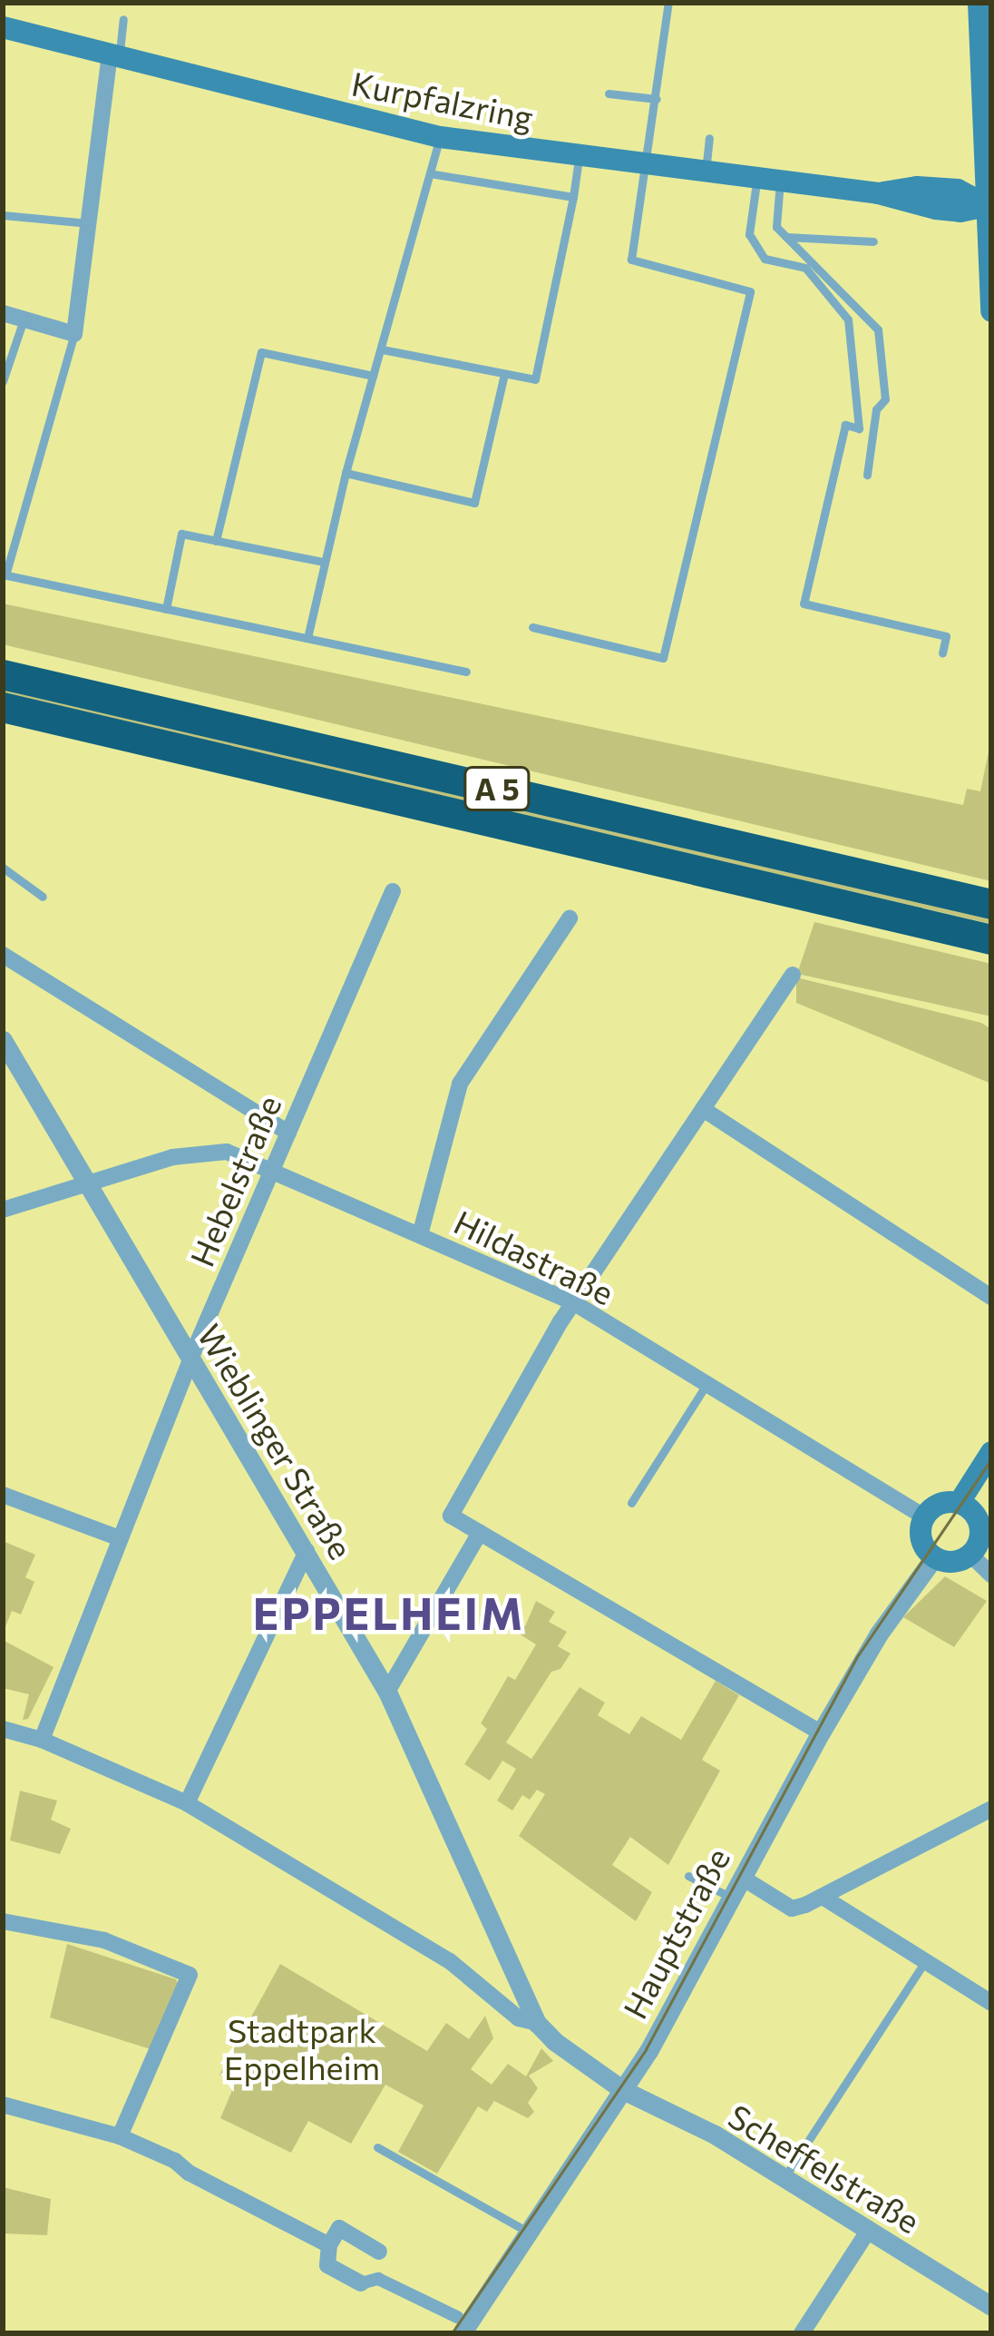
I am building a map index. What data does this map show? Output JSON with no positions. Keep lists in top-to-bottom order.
{
  "streets": {
    "highway": ["A 5"],
    "main road": ["Kurpfalzring"],
    "street": [
      "Hebelstraße",
      "Hildastraße",
      "Wieblinger Straße",
      "Hauptstraße",
      "Scheffelstraße"
    ]
  },
  "crossings": [
    ["Hebelstraße", "Hildastraße"],
    ["Hebelstraße", "Wieblinger Straße"],
    ["Hildastraße", "Wieblinger Straße"],
    ["Hildastraße", "Hauptstraße"],
    ["Wieblinger Straße", "Hauptstraße"],
    ["Wieblinger Straße", "Scheffelstraße"],
    ["Hauptstraße", "Scheffelstraße"]
  ],
  "districts": ["EPPELHEIM"],
  "parks": ["Stadtpark Eppelheim"]
}
